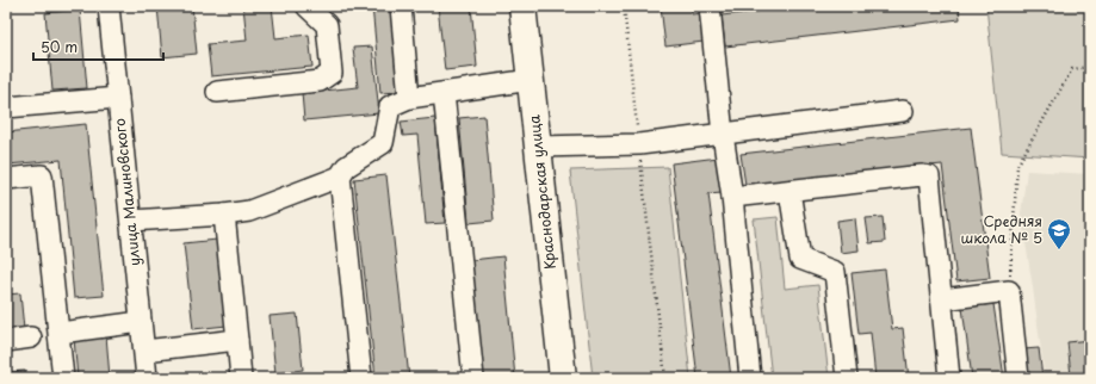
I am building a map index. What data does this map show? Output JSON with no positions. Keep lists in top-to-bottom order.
{
  "streets": {
    "main road": ["Краснодарская улица"],
    "street": ["улица Малиновского"]
  },
  "places": {
    "school or university": ["Средняя школа № 5"]
  },
  "scale_bar": "50 m"
}
